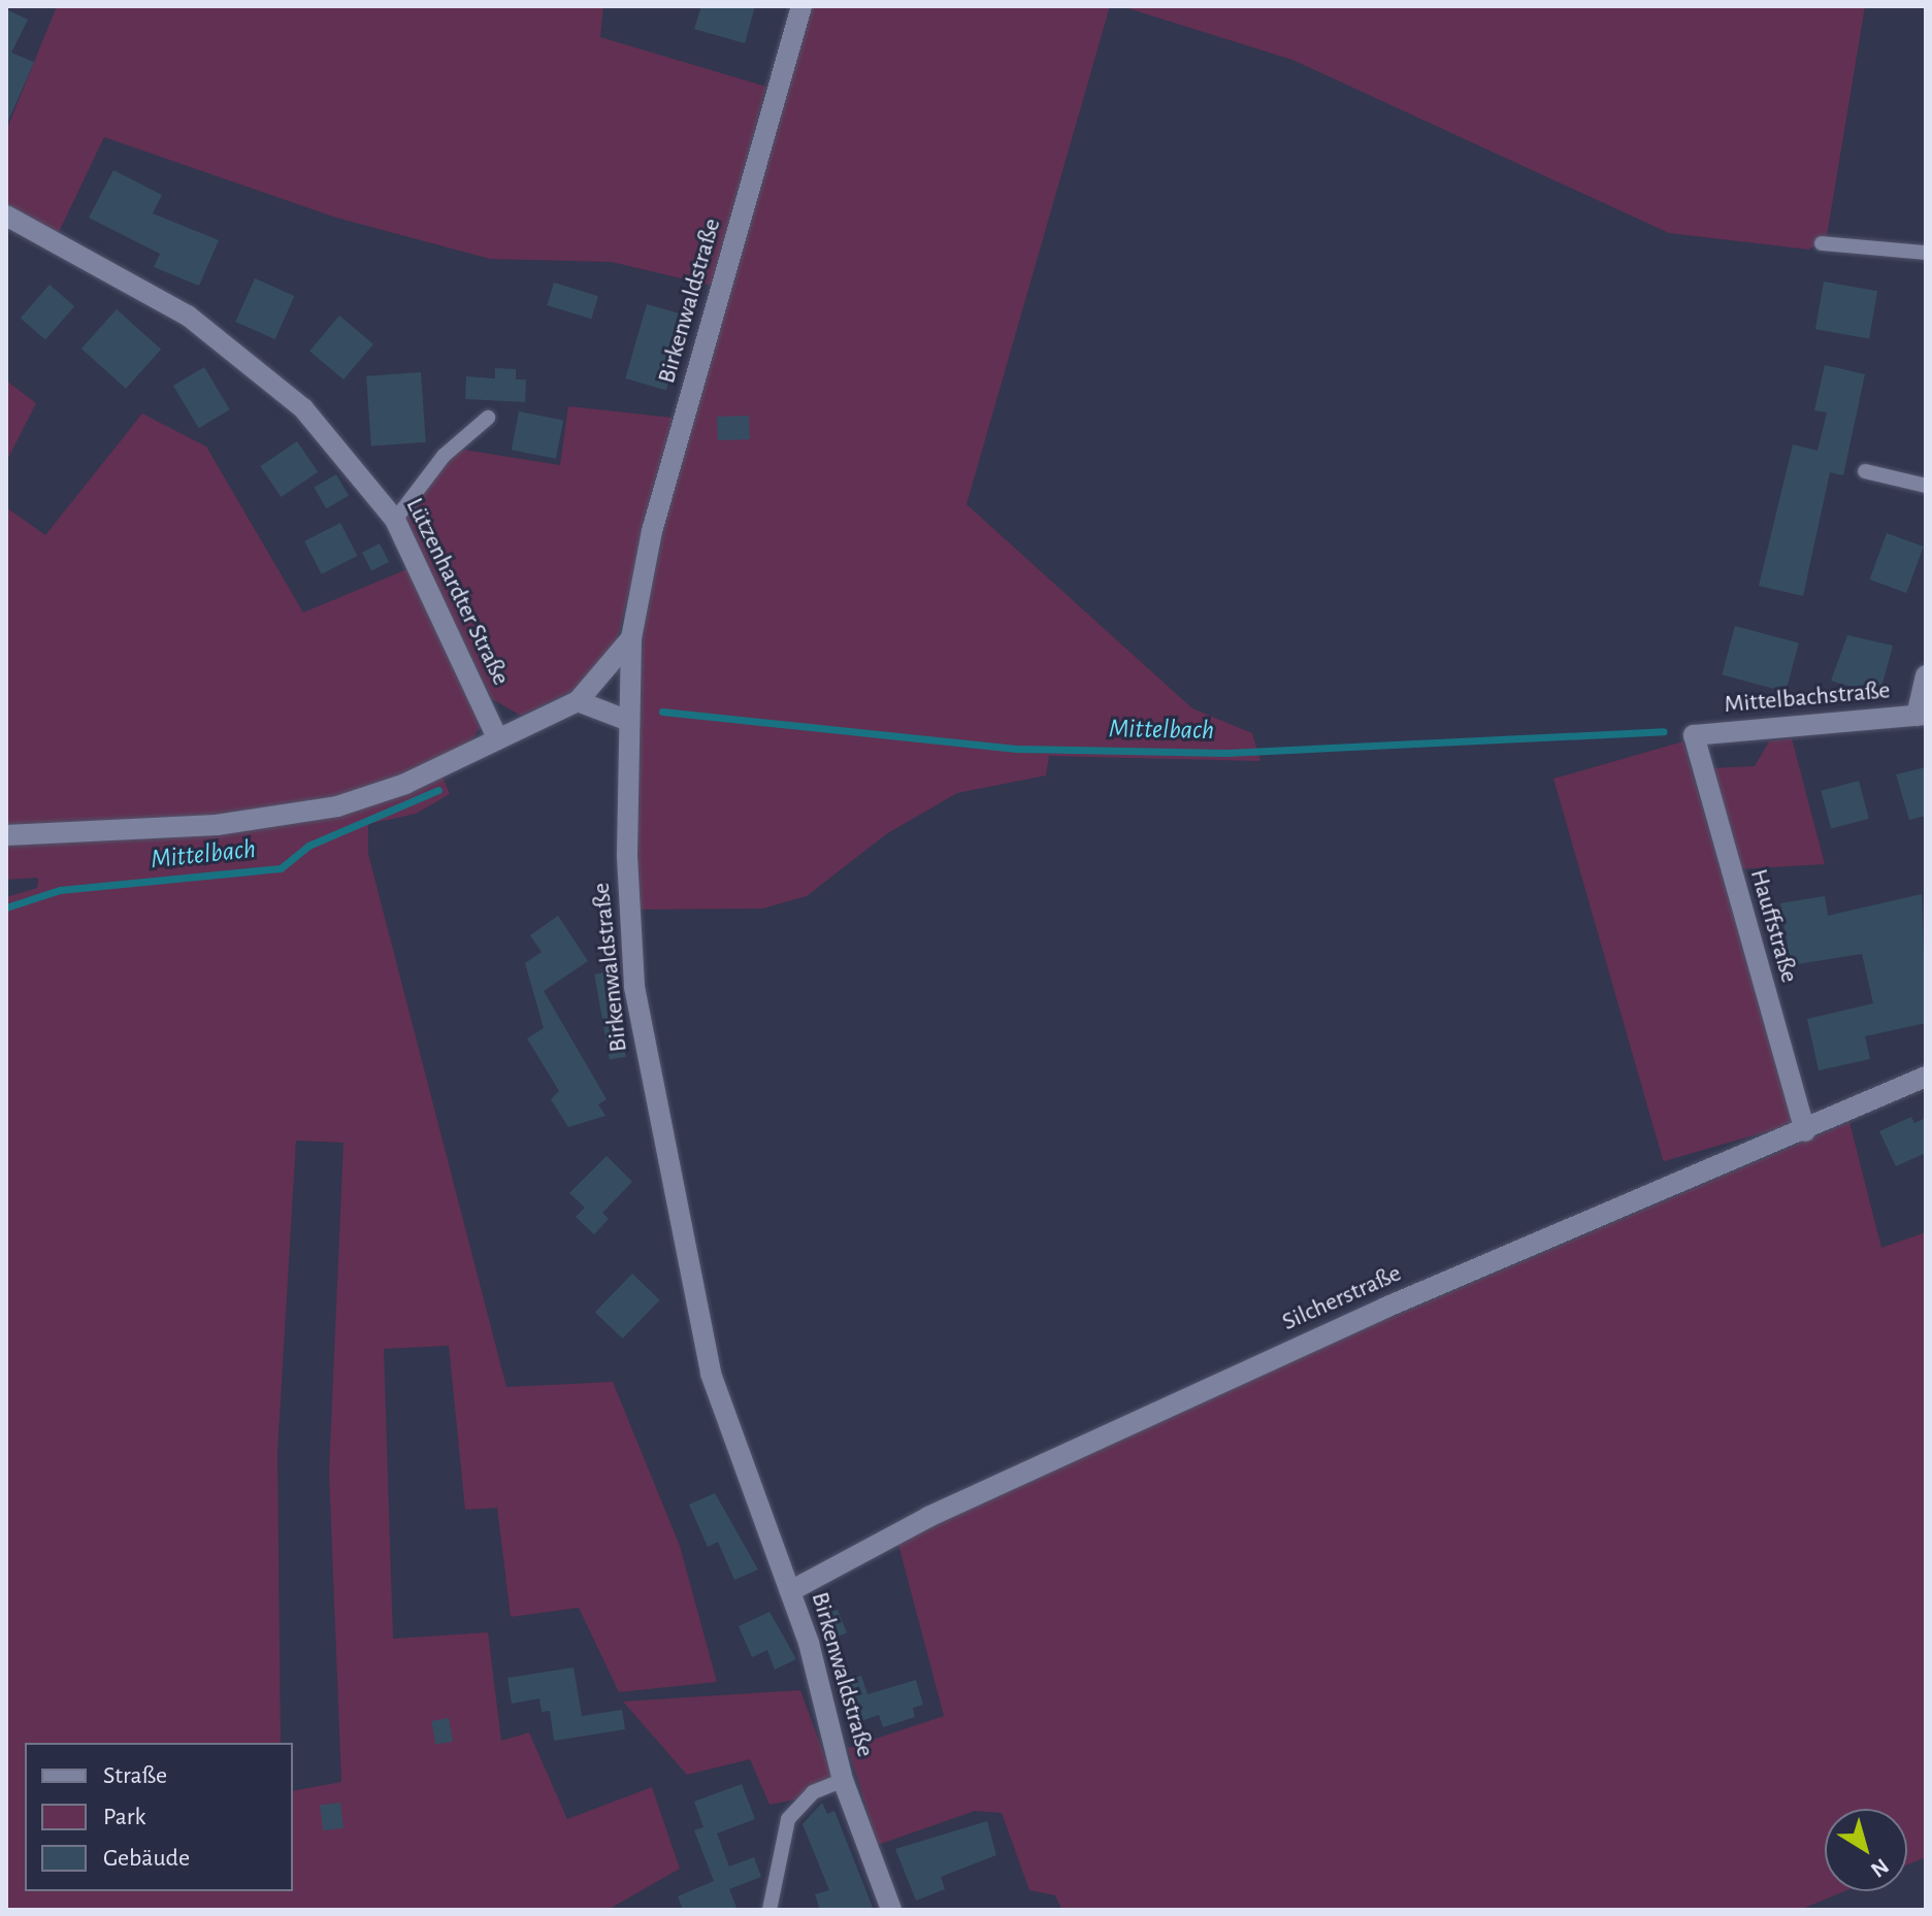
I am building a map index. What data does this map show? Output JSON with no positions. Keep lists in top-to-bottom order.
{
  "streets": {
    "street": [
      "Birkenwaldstraße",
      "Lützenhardter Straße",
      "Mittelbachstraße",
      "Hauffstraße",
      "Silcherstraße"
    ]
  },
  "crossings": [
    ["Birkenwaldstraße", "Silcherstraße"],
    ["Mittelbachstraße", "Hauffstraße"],
    ["Hauffstraße", "Silcherstraße"]
  ],
  "water": ["Mittelbach"],
  "legend": ["Straße", "Park", "Gebäude"],
  "north": "bottom right"
}
